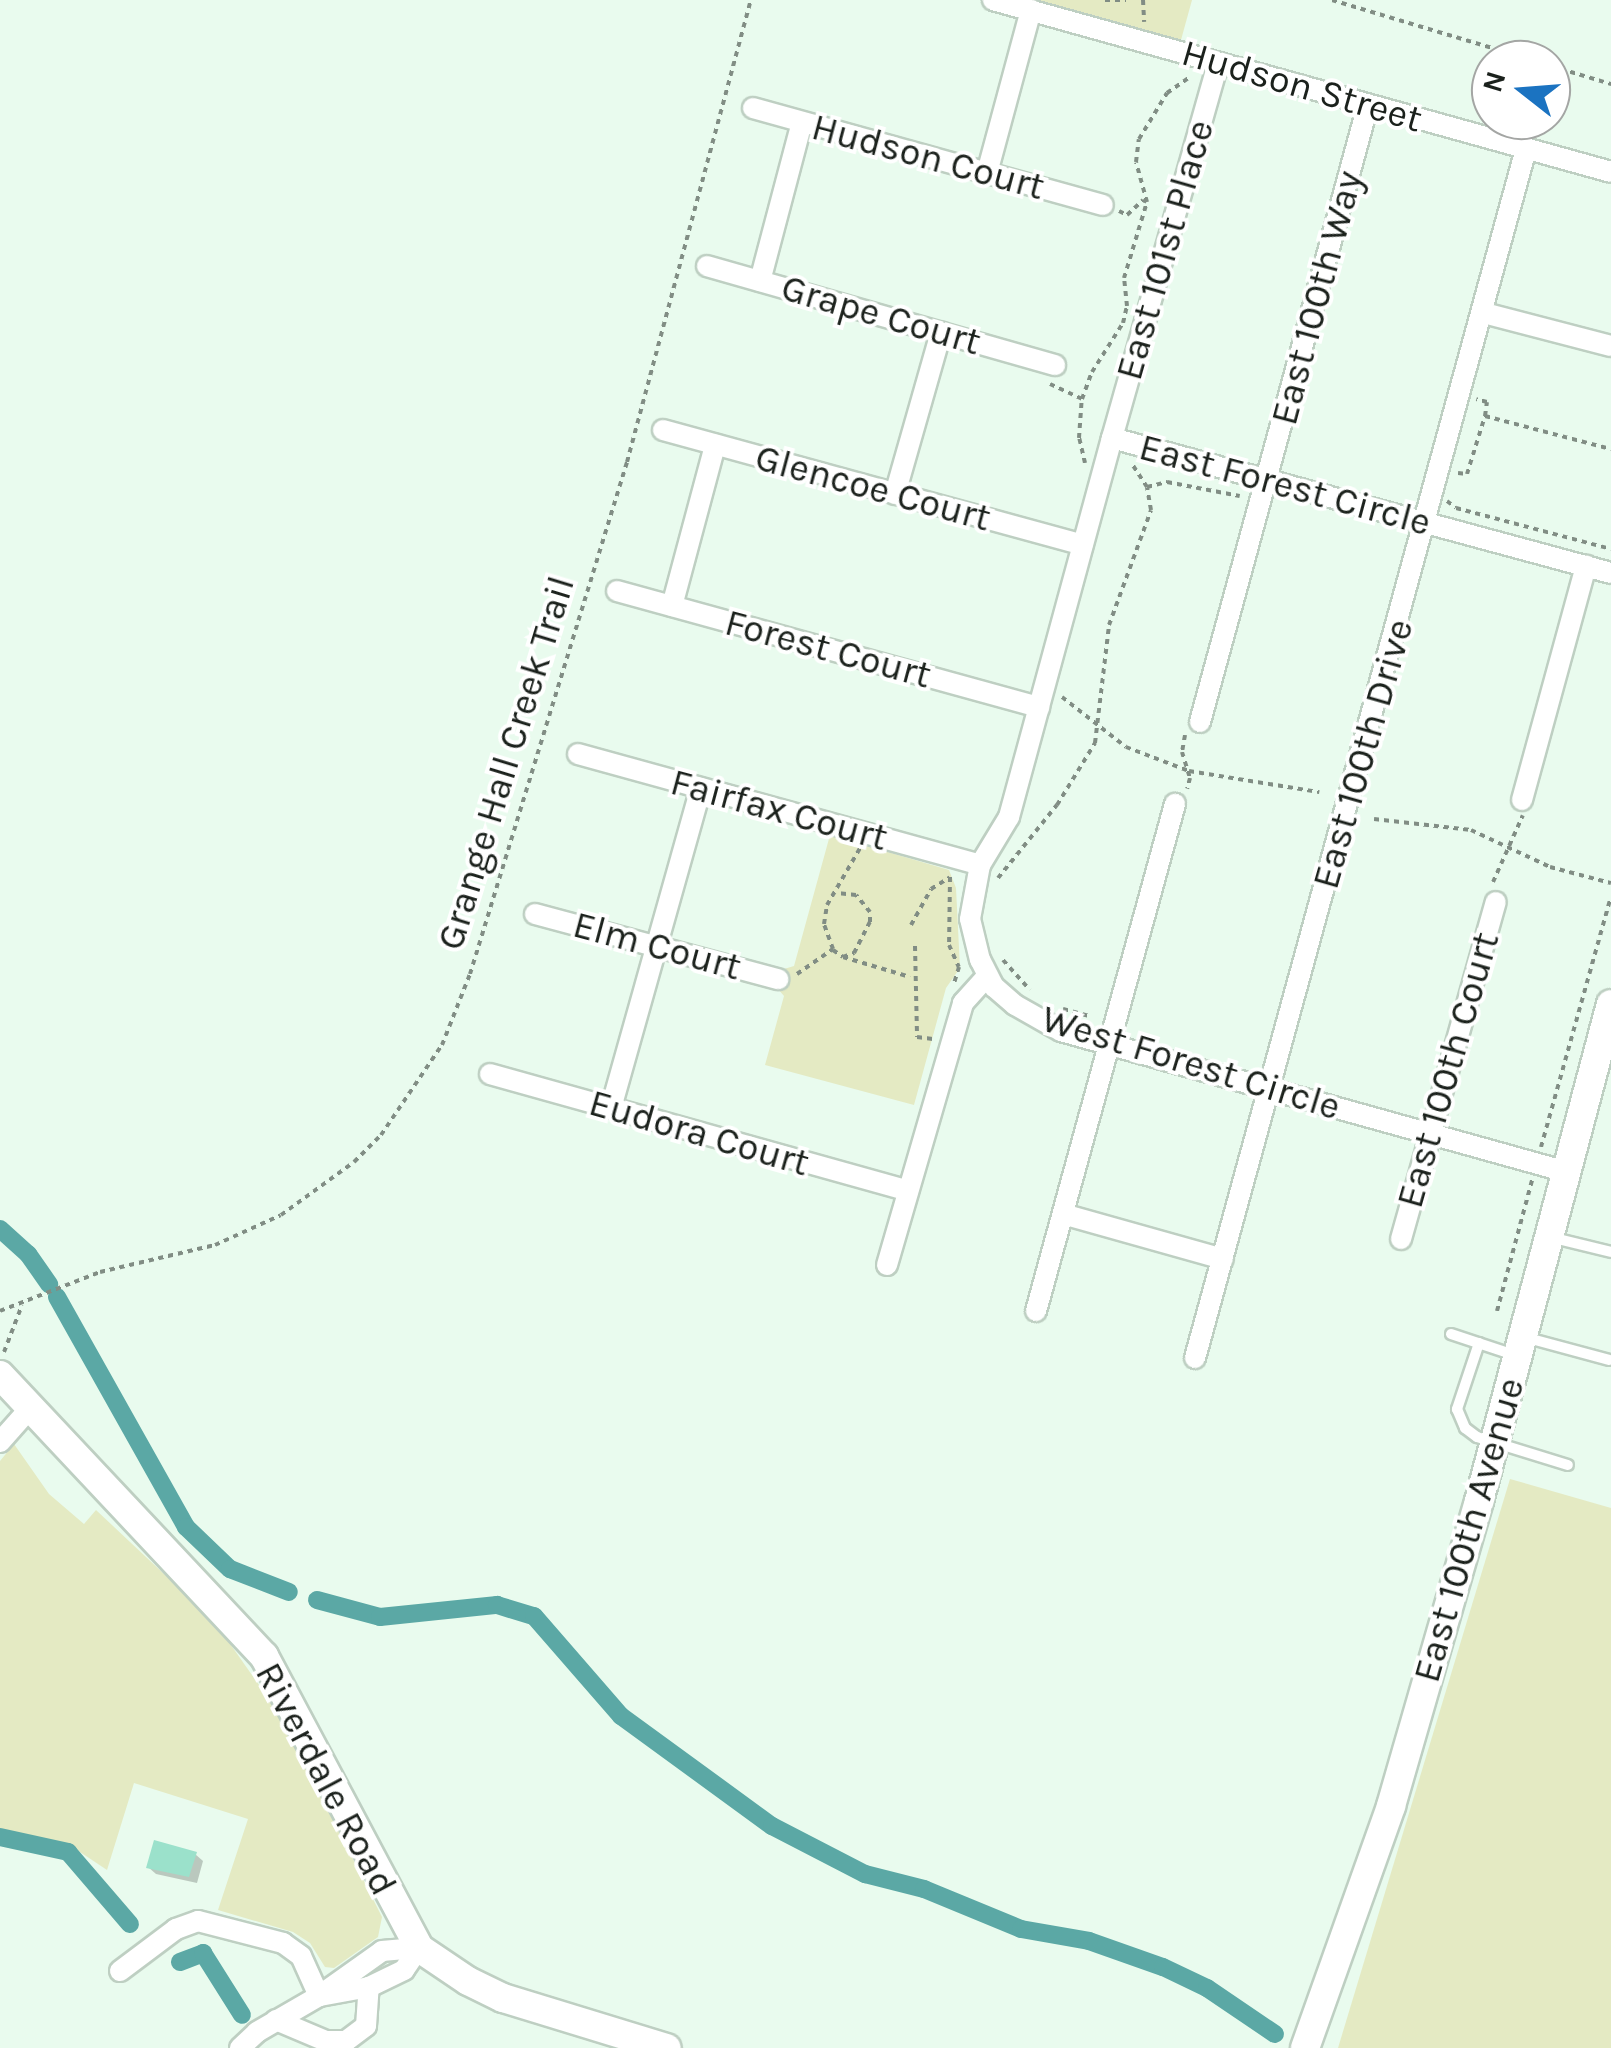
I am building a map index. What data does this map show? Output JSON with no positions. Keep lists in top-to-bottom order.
{
  "streets": {
    "street": [
      "Hudson Street",
      "Hudson Court",
      "East 101st Place",
      "East 100th Way",
      "Grape Court",
      "East Forest Circle",
      "Glencoe Court",
      "Forest Court",
      "East 100th Drive",
      "Fairfax Court",
      "Elm Court",
      "West Forest Circle",
      "East 100th Court",
      "Eudora Court",
      "East 100th Avenue",
      "Riverdale Road"
    ],
    "path": ["Grange Hall Creek Trail"]
  },
  "crossings": [
    ["Hudson Street", "East 101st Place"],
    ["Hudson Street", "East 100th Way"],
    ["Hudson Street", "East 100th Drive"],
    ["East 101st Place", "East Forest Circle"],
    ["East 100th Way", "East Forest Circle"],
    ["East Forest Circle", "Glencoe Court"],
    ["East Forest Circle", "Forest Court"],
    ["East Forest Circle", "East 100th Drive"],
    ["East Forest Circle", "West Forest Circle"],
    ["Forest Court", "West Forest Circle"],
    ["East 100th Drive", "West Forest Circle"],
    ["Fairfax Court", "West Forest Circle"],
    ["West Forest Circle", "East 100th Court"],
    ["West Forest Circle", "East 100th Avenue"]
  ],
  "north": "left"
}
